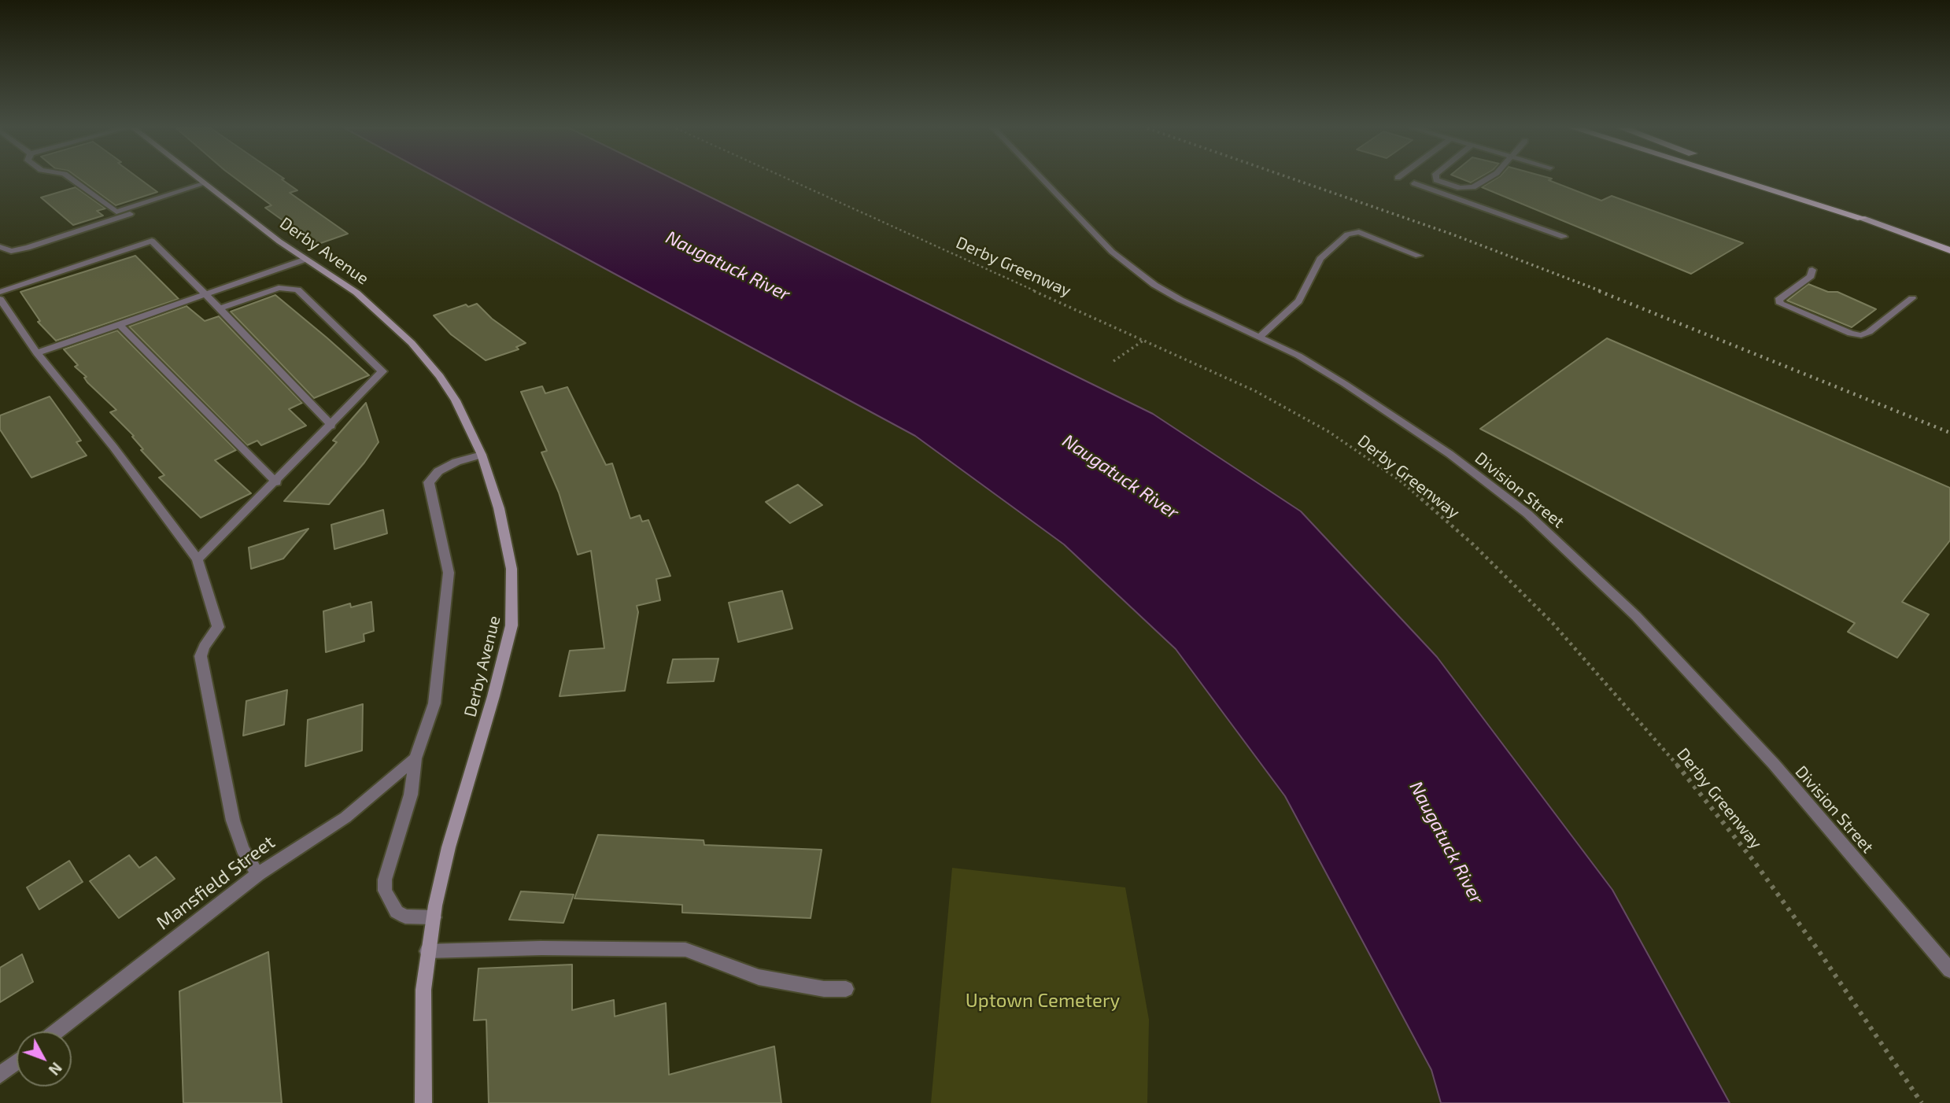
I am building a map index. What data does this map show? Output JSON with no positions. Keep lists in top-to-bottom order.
{
  "streets": {
    "main road": ["Derby Avenue"],
    "street": ["Division Street", "Mansfield Street"],
    "path": ["Derby Greenway"]
  },
  "water": ["Naugatuck River"],
  "parks": ["Uptown Cemetery"],
  "north": "bottom right"
}
